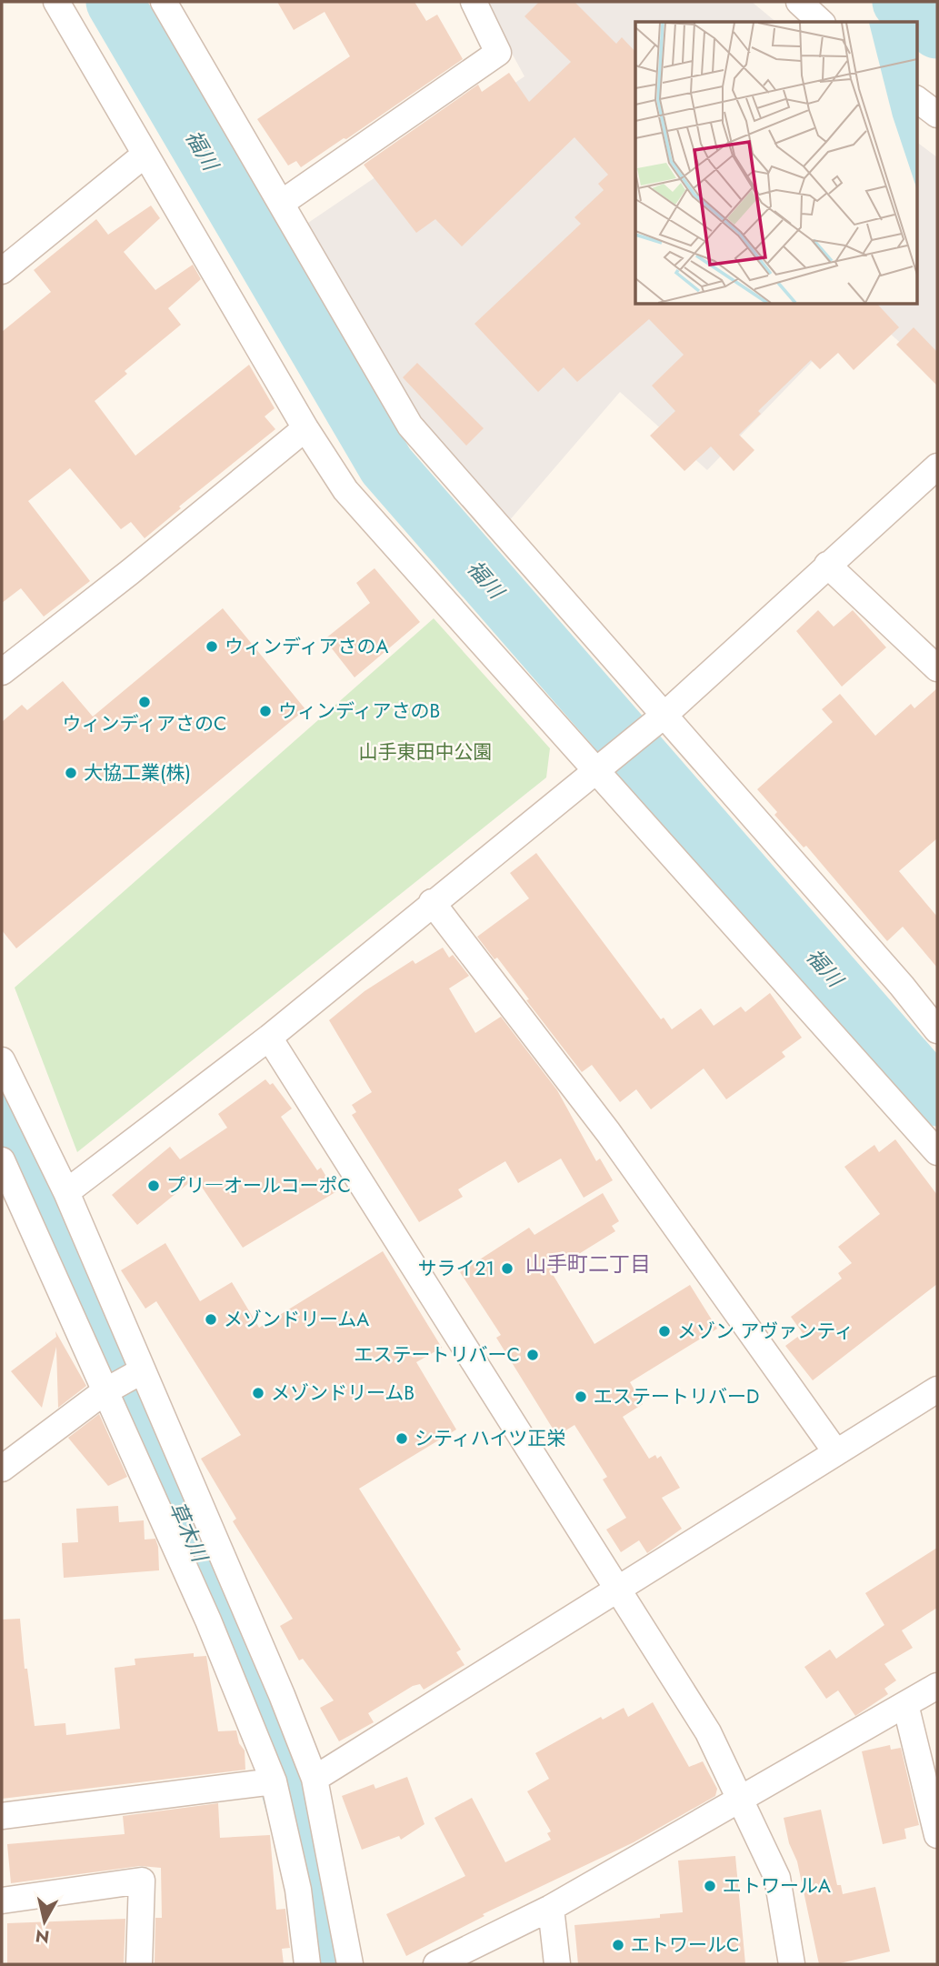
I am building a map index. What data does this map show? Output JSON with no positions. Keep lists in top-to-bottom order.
{
  "districts": ["山手町二丁目"],
  "water": ["福川", "草木川"],
  "parks": ["山手東田中公園"],
  "places": [
    "ウィンディアさのA",
    "ウィンディアさのC",
    "ウィンディアさのB",
    "大協工業(株)",
    "プリ―オールコーポC",
    "サライ21",
    "メゾンドリームA",
    "メゾン アヴァンティ",
    "エステートリバーC",
    "メゾンドリームB",
    "エステートリバーD",
    "シティハイツ正栄",
    "エトワールA",
    "エトワールC"
  ],
  "north": "bottom"
}
